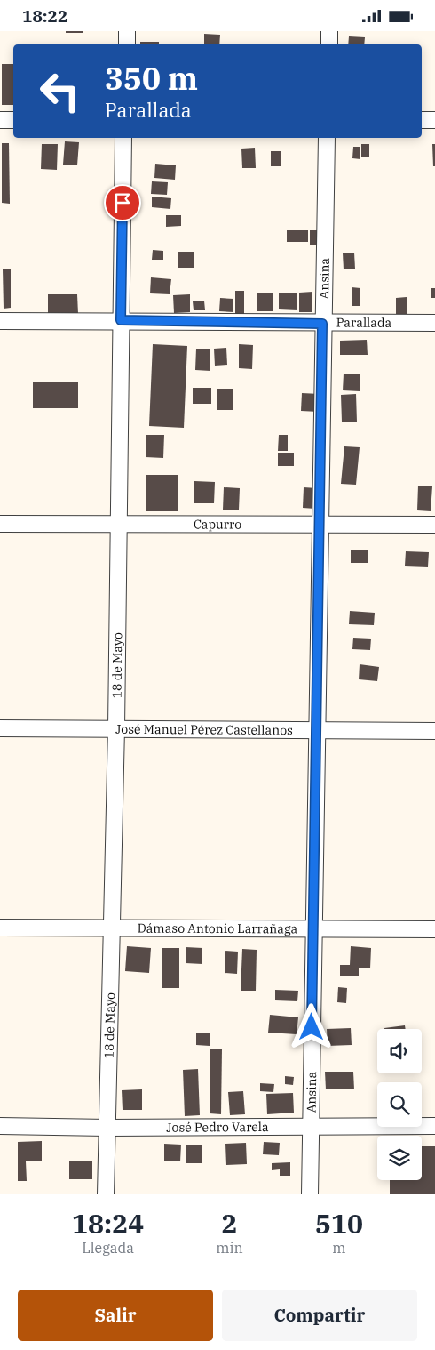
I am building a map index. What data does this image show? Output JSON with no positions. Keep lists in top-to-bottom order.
{
  "streets": {
    "street": [
      "Ansina",
      "Parallada",
      "Capurro",
      "18 de Mayo",
      "José Manuel Pérez Castellanos",
      "Dámaso Antonio Larrañaga",
      "José Pedro Varela"
    ]
  },
  "crossings": [
    ["Ansina", "Parallada"],
    ["Ansina", "Capurro"],
    ["Ansina", "José Manuel Pérez Castellanos"],
    ["Ansina", "Dámaso Antonio Larrañaga"],
    ["Ansina", "José Pedro Varela"],
    ["Parallada", "18 de Mayo"],
    ["Capurro", "18 de Mayo"],
    ["18 de Mayo", "José Manuel Pérez Castellanos"],
    ["18 de Mayo", "Dámaso Antonio Larrañaga"],
    ["18 de Mayo", "José Pedro Varela"]
  ],
  "page": {
    "status": "18:22",
    "turn": ["350 m", "Parallada"],
    "eta": [
      "18:24",
      "Llegada",
      "2",
      "min",
      "510",
      "m"
    ],
    "buttons": ["Salir", "Compartir"]
  }
}
